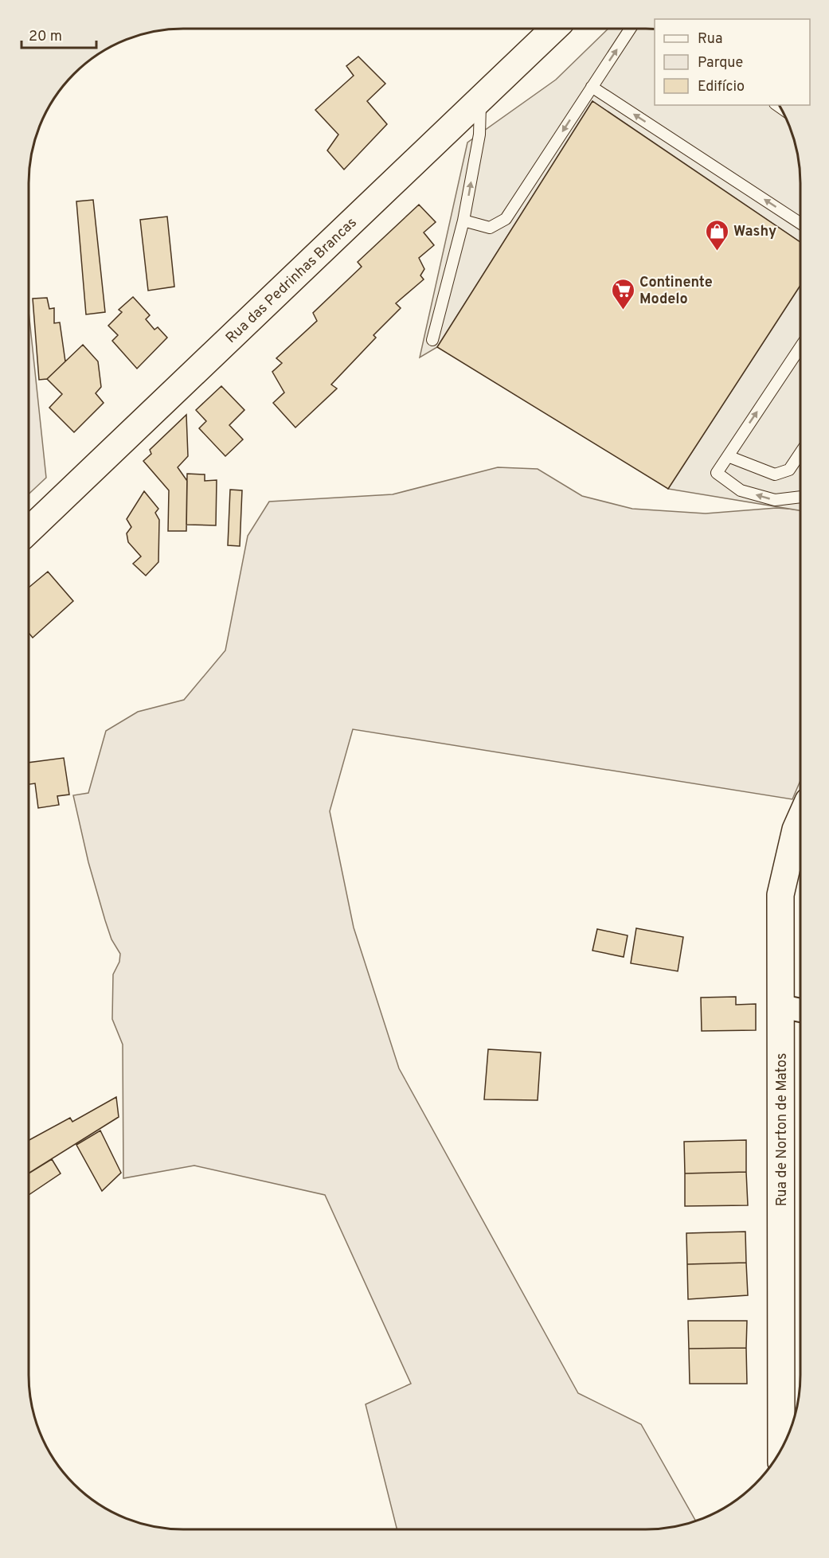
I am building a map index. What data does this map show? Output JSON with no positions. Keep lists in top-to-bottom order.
{
  "streets": {
    "street": ["Rua das Pedrinhas Brancas", "Rua de Norton de Matos"]
  },
  "places": {
    "shop": ["Washy"],
    "supermarket": ["Continente Modelo"]
  },
  "legend": ["Rua", "Parque", "Edifício"],
  "scale_bar": "20 m"
}
